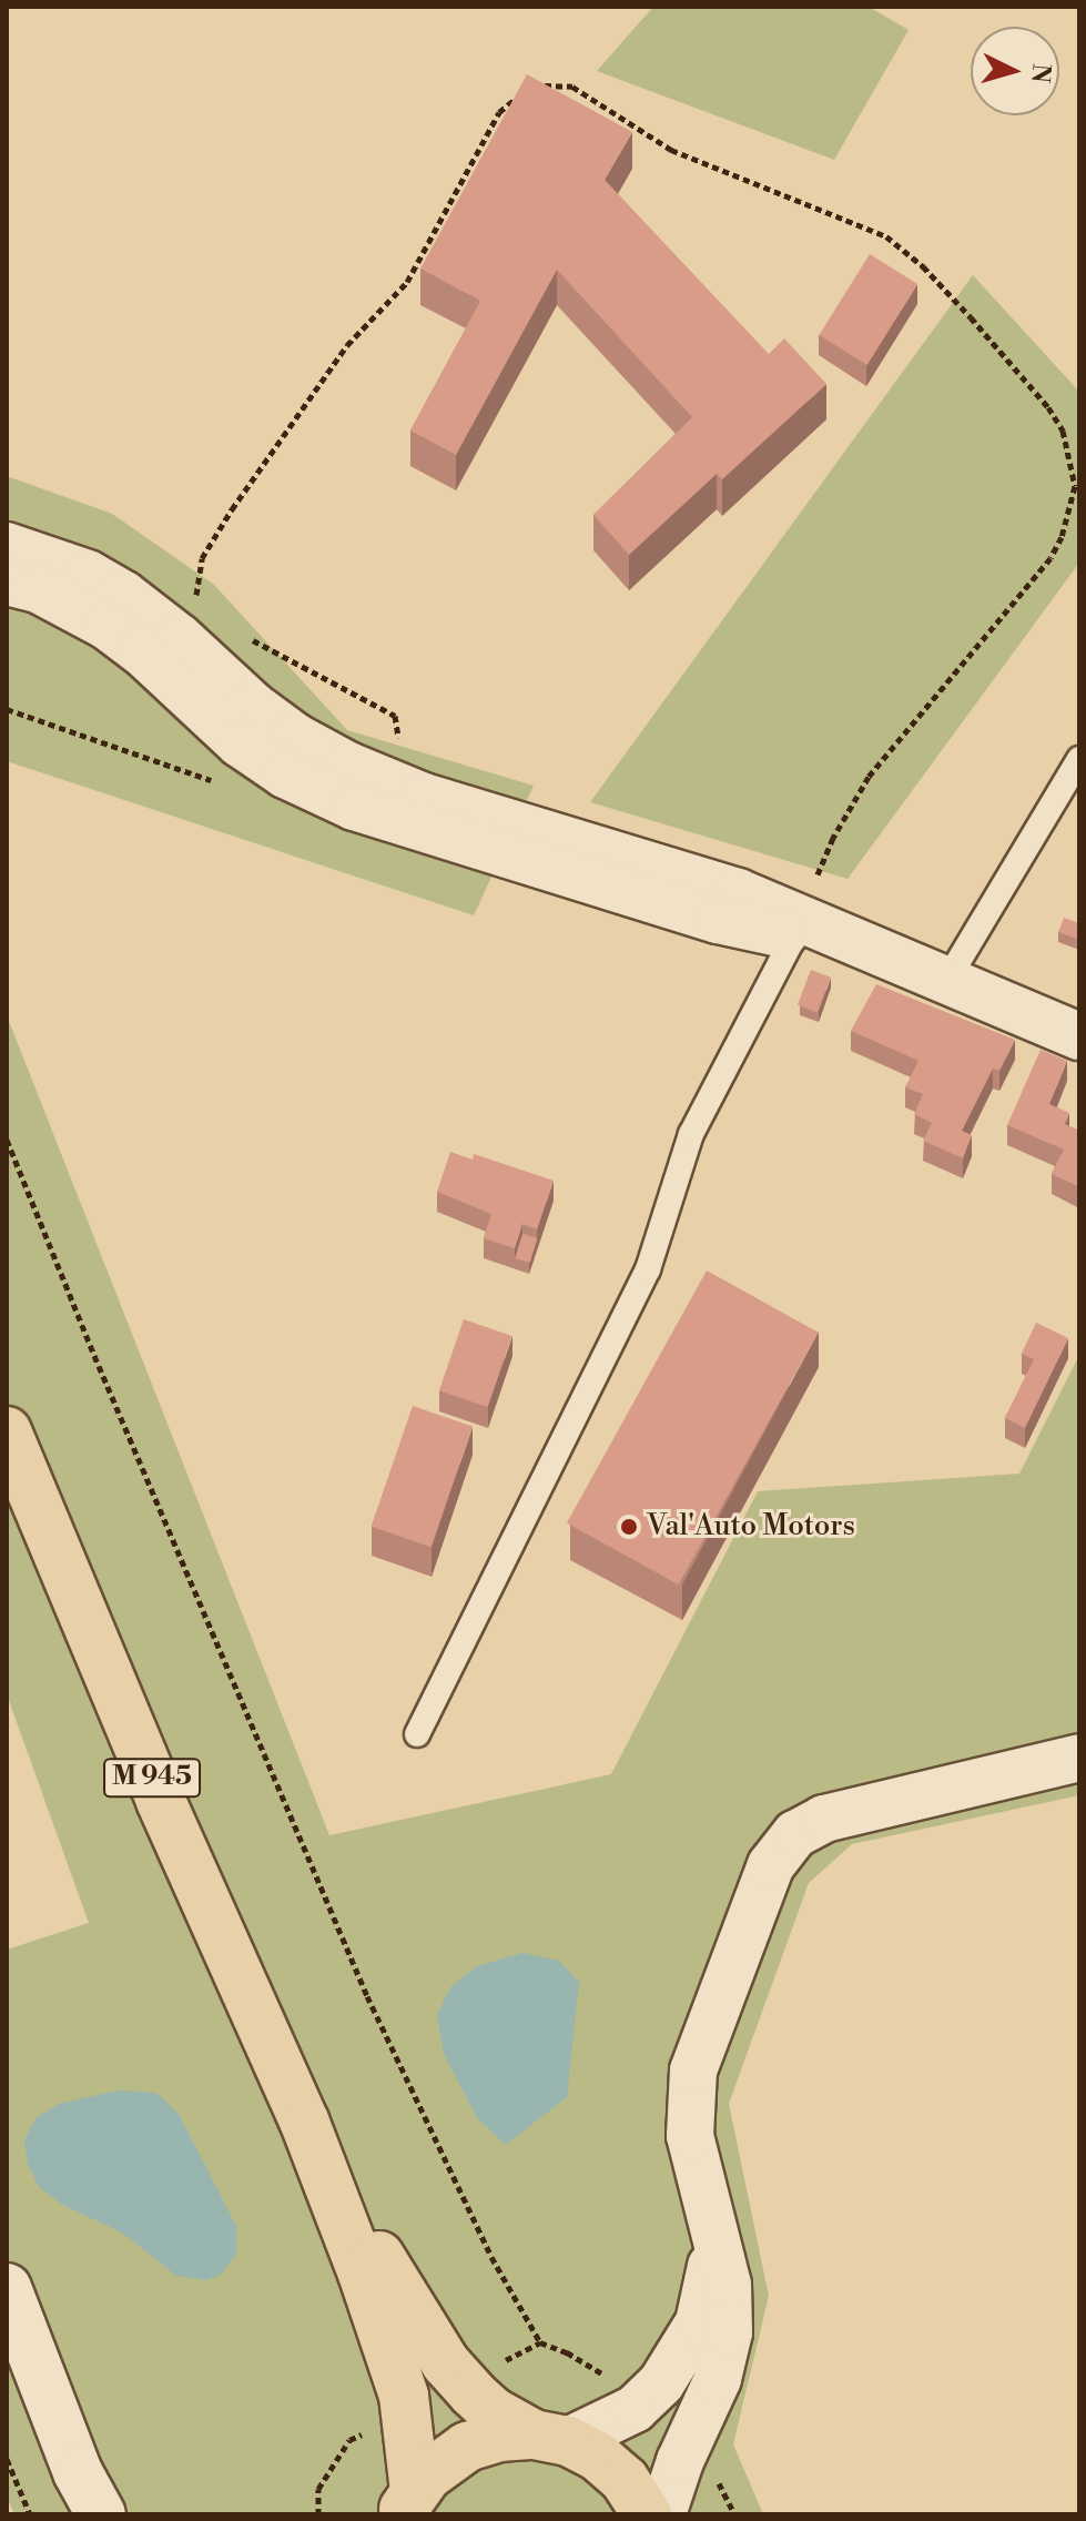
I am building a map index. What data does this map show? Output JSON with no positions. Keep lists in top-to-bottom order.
{
  "streets": {
    "main road": ["M 945"]
  },
  "places": ["Val'Auto Motors"],
  "north": "right"
}
